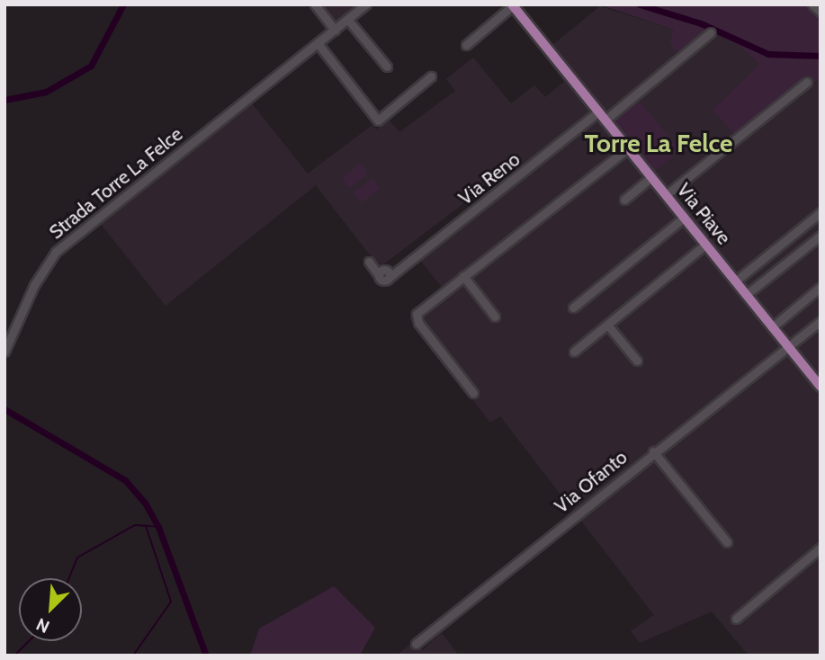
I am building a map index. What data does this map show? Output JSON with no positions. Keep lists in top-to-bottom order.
{
  "streets": {
    "main road": ["Via Piave"],
    "street": ["Via Reno", "Strada Torre La Felce", "Via Ofanto"]
  },
  "crossings": [
    ["Via Reno", "Via Piave"],
    ["Via Piave", "Via Ofanto"]
  ],
  "districts": ["Torre La Felce"],
  "north": "bottom left"
}
